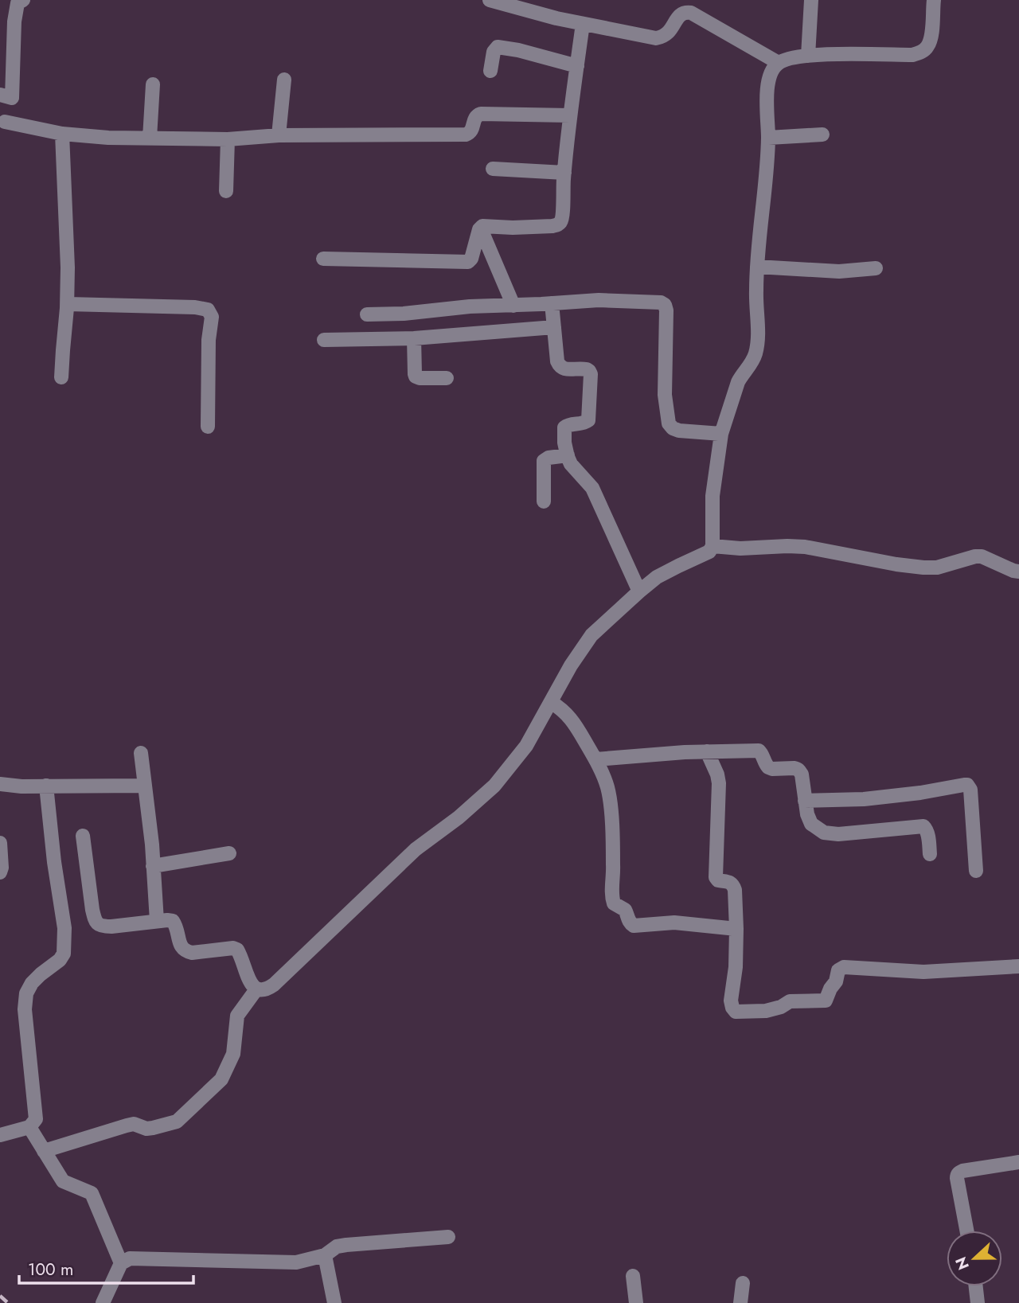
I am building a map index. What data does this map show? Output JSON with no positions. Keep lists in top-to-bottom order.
{
  "scale_bar": "100 m",
  "north": "left"
}
